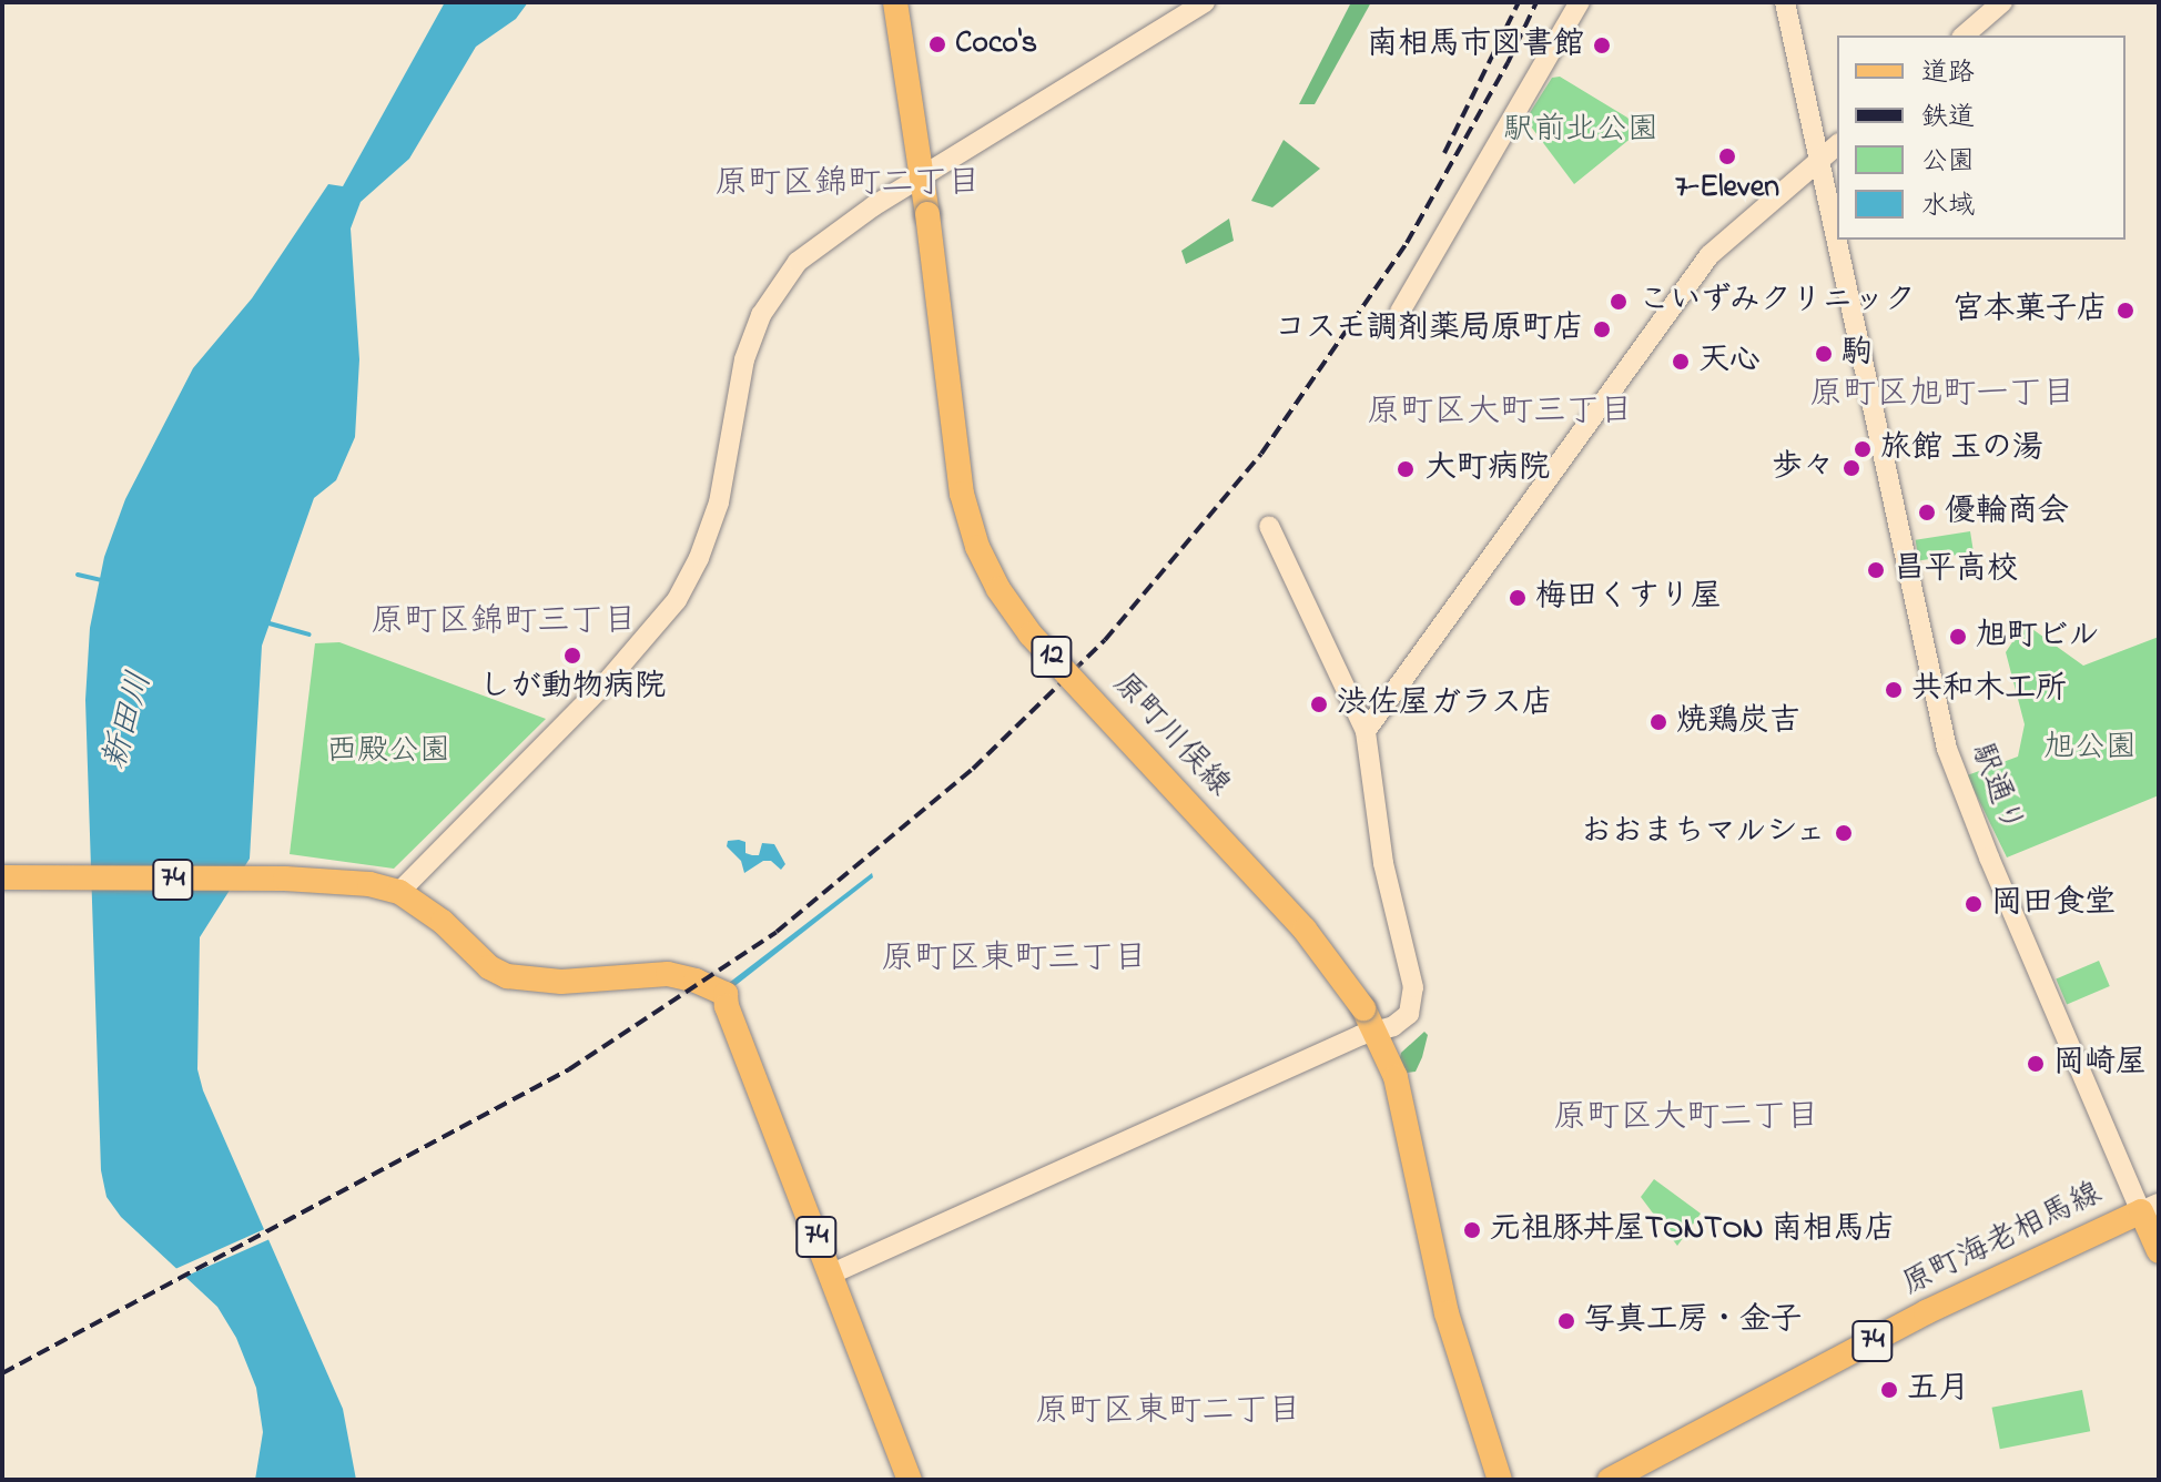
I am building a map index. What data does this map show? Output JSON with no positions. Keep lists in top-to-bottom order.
{
  "streets": {
    "main road": [
      "12",
      "原町川俣線",
      "74",
      "原町海老相馬線"
    ],
    "street": ["駅通り"]
  },
  "crossings": [
    ["駅通り", "原町海老相馬線"]
  ],
  "districts": [
    "原町区錦町二丁目",
    "原町区旭町一丁目",
    "原町区大町三丁目",
    "原町区錦町三丁目",
    "原町区東町三丁目",
    "原町区大町二丁目",
    "原町区東町二丁目"
  ],
  "water": ["新田川"],
  "parks": ["駅前北公園", "旭公園", "西殿公園"],
  "places": [
    "Coco's",
    "南相馬市図書館",
    "7-Eleven",
    "こいずみクリニック",
    "宮本菓子店",
    "コスモ調剤薬局原町店",
    "駒",
    "天心",
    "旅館 玉の湯",
    "歩々",
    "大町病院",
    "優輪商会",
    "昌平高校",
    "梅田くすり屋",
    "旭町ビル",
    "しが動物病院",
    "共和木工所",
    "渋佐屋ガラス店",
    "焼鶏炭吉",
    "おおまちマルシェ",
    "岡田食堂",
    "岡崎屋",
    "元祖豚丼屋TONTON 南相馬店",
    "写真工房・金子",
    "五月"
  ],
  "legend": [
    "道路",
    "鉄道",
    "公園",
    "水域"
  ]
}
